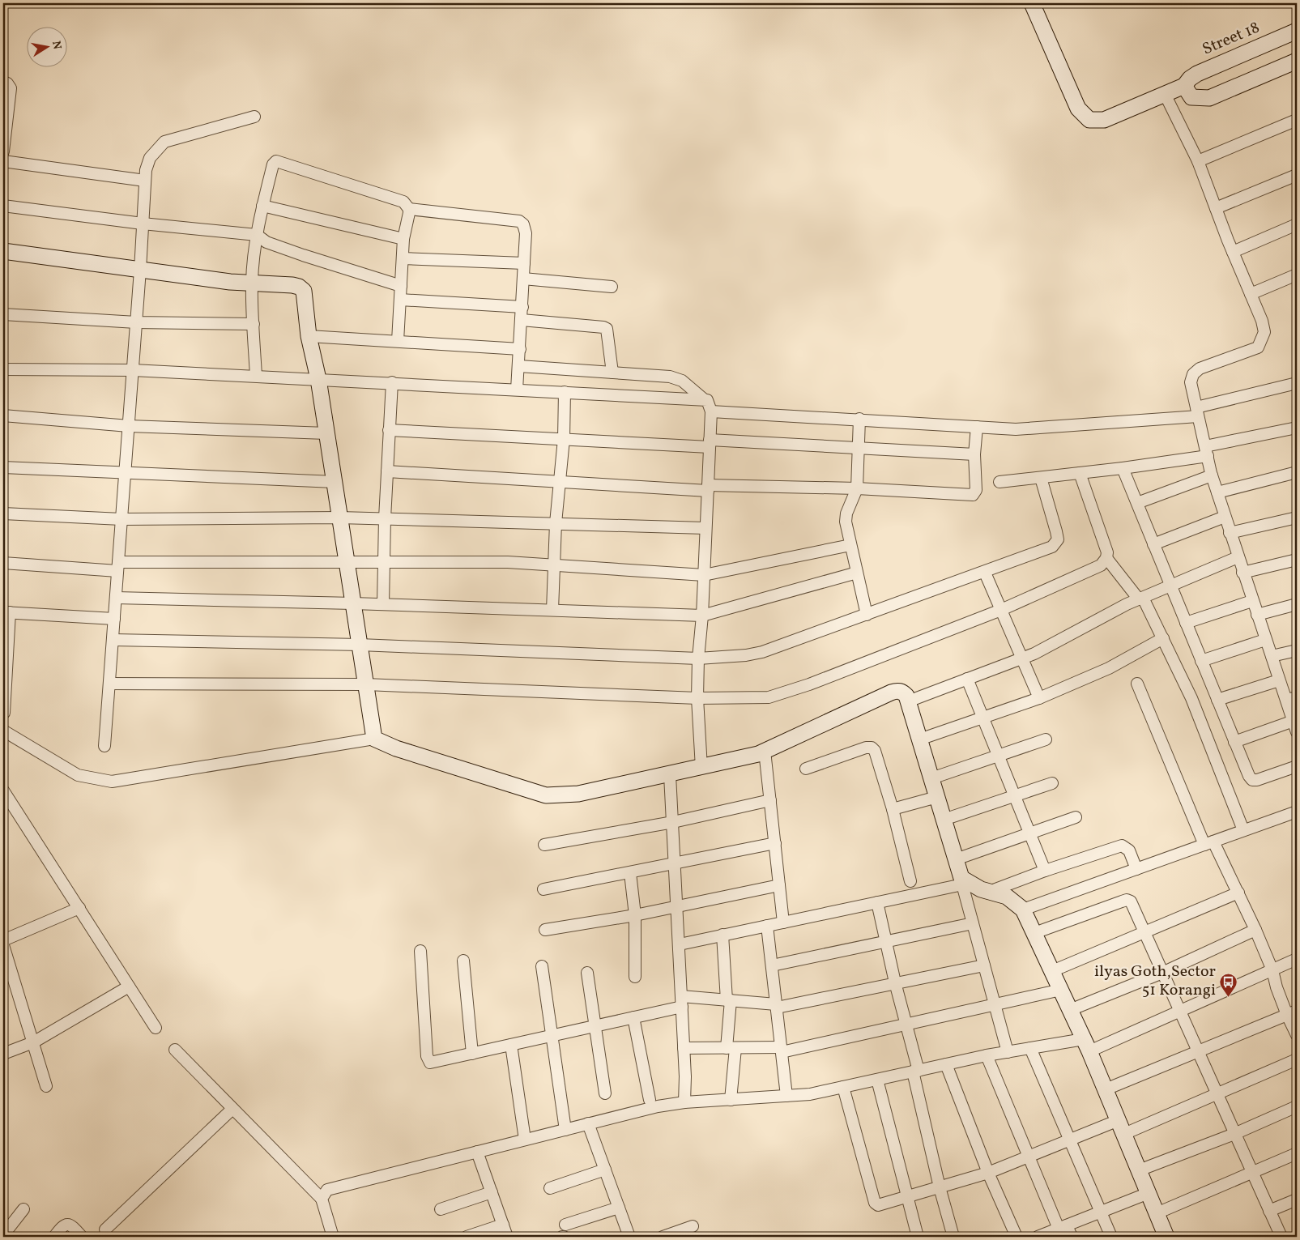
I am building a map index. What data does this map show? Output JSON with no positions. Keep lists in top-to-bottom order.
{
  "streets": {
    "street": ["Street 18"]
  },
  "places": {
    "bus stop": ["ilyas Goth,Sector 51 Korangi"]
  },
  "north": "right"
}
